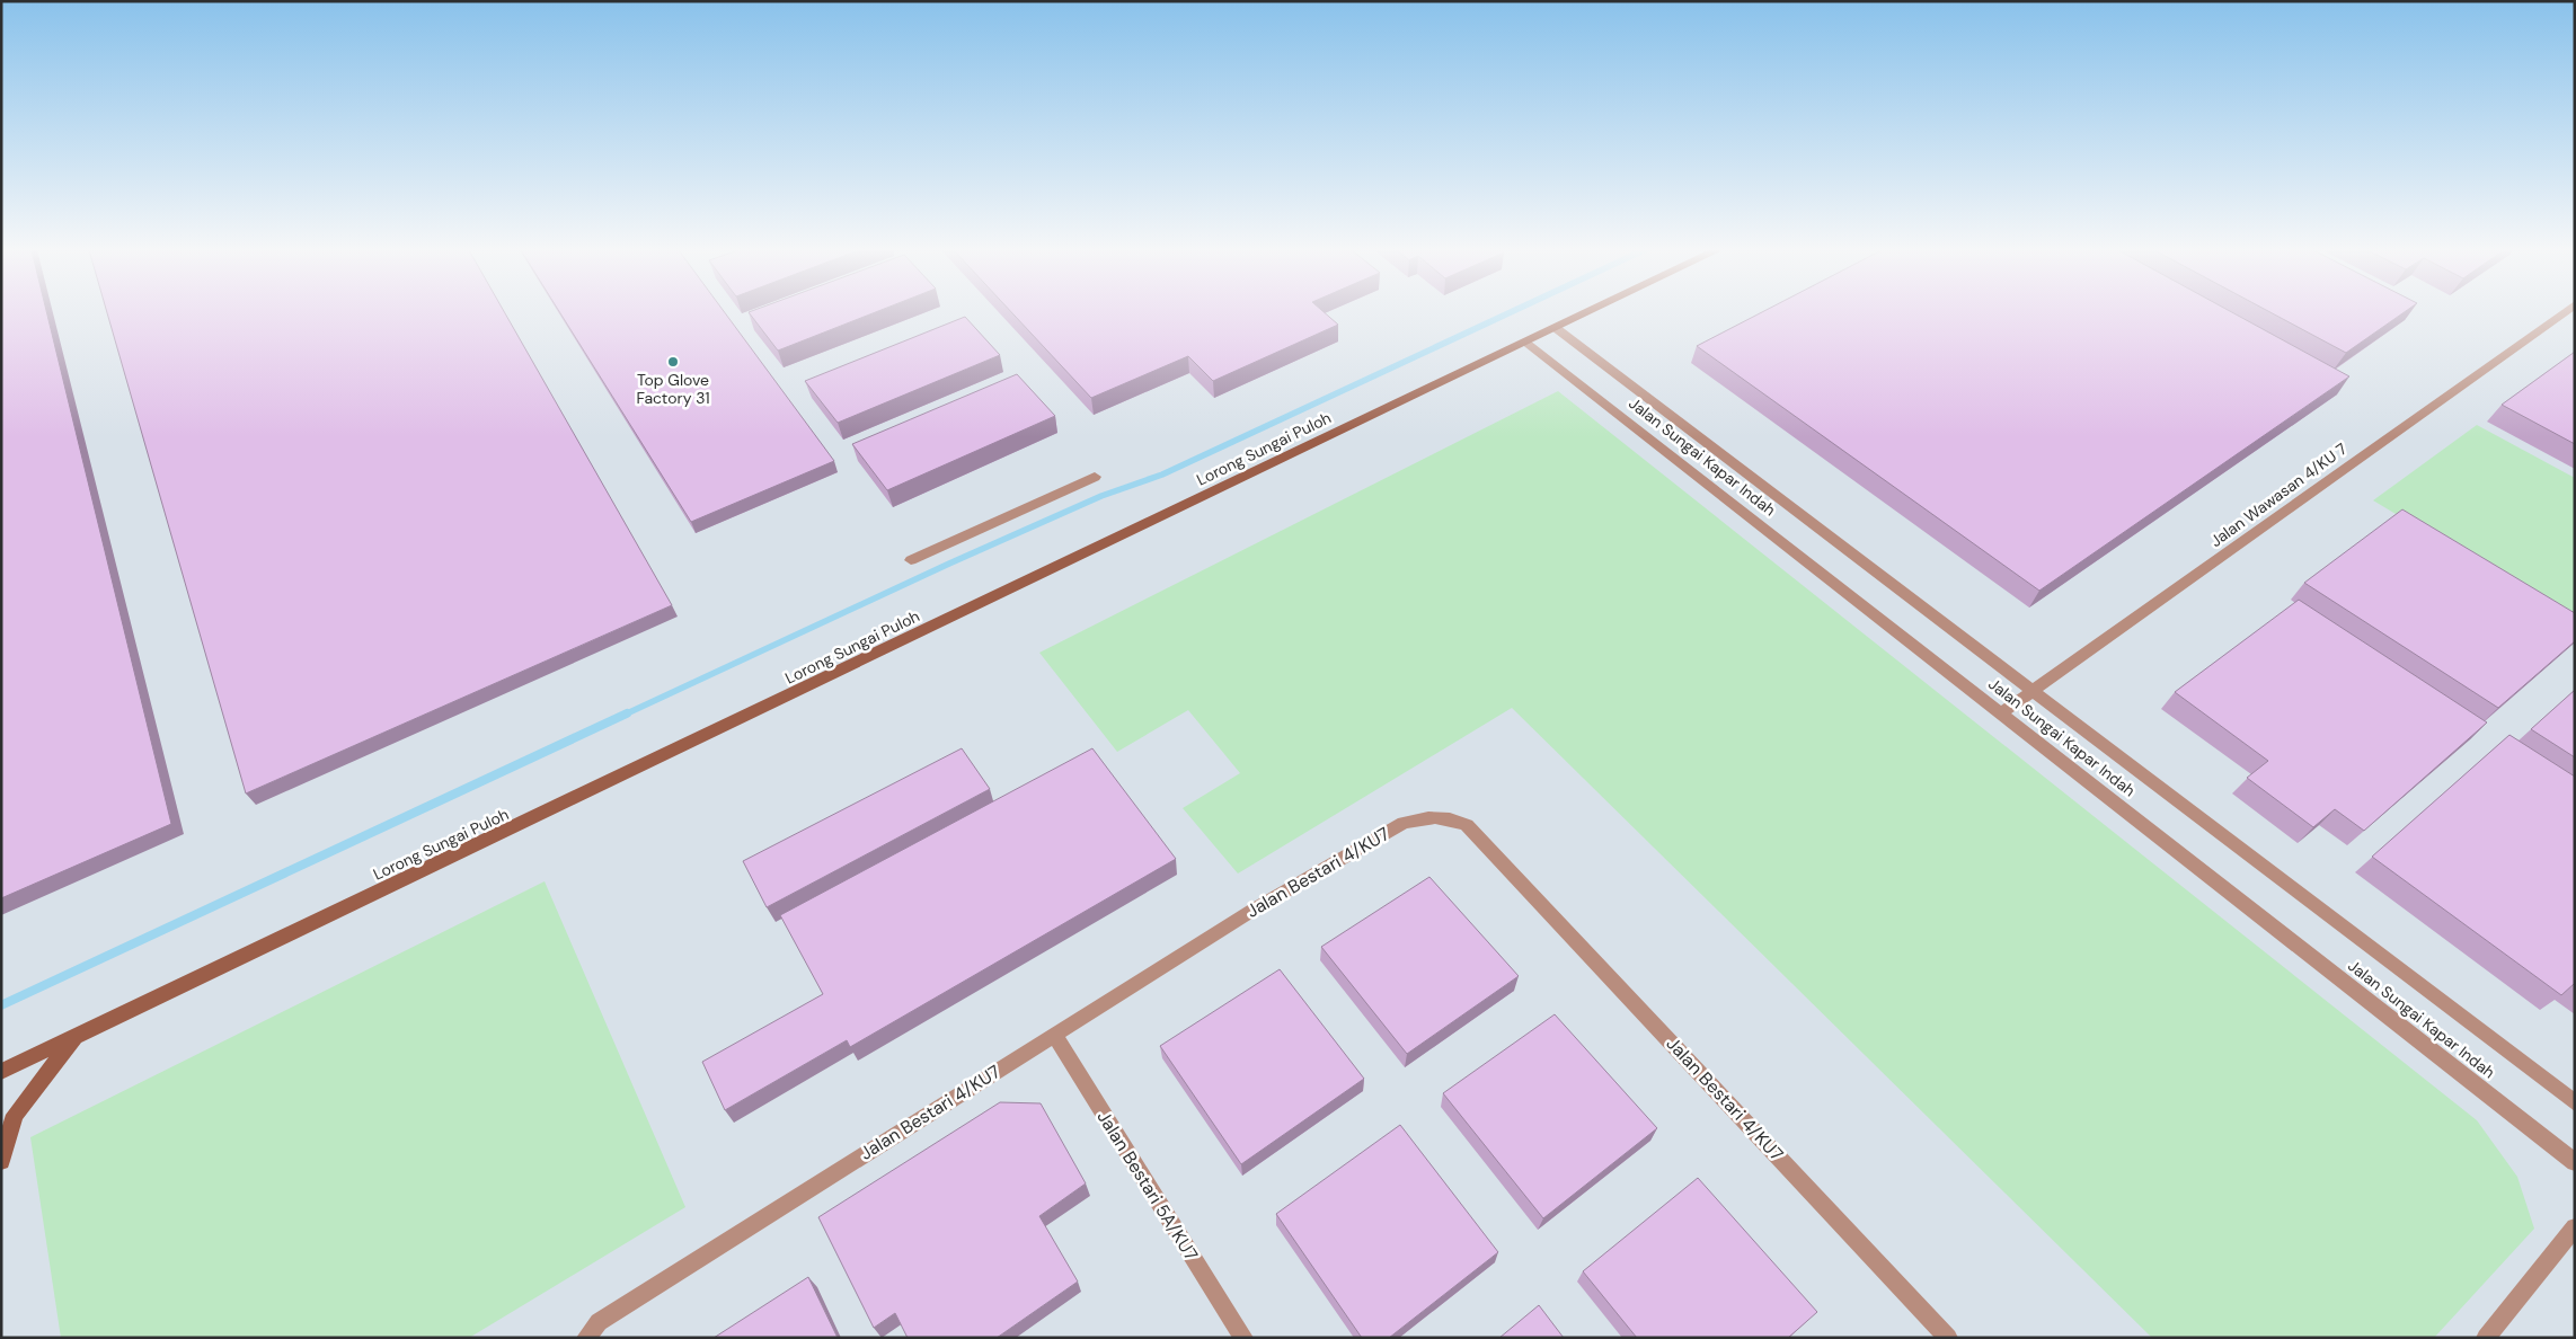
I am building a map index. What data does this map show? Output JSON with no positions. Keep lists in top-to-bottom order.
{
  "streets": {
    "street": [
      "Lorong Sungai Puloh",
      "Jalan Sungai Kapar Indah",
      "Jalan Wawasan 4/KU 7",
      "Jalan Bestari 4/KU7",
      "Jalan Bestari 5A/KU7"
    ]
  },
  "crossings": [
    ["Lorong Sungai Puloh", "Jalan Sungai Kapar Indah"],
    ["Jalan Sungai Kapar Indah", "Jalan Wawasan 4/KU 7"],
    ["Jalan Bestari 4/KU7", "Jalan Bestari 5A/KU7"]
  ],
  "places": ["Top Glove Factory 31"]
}
